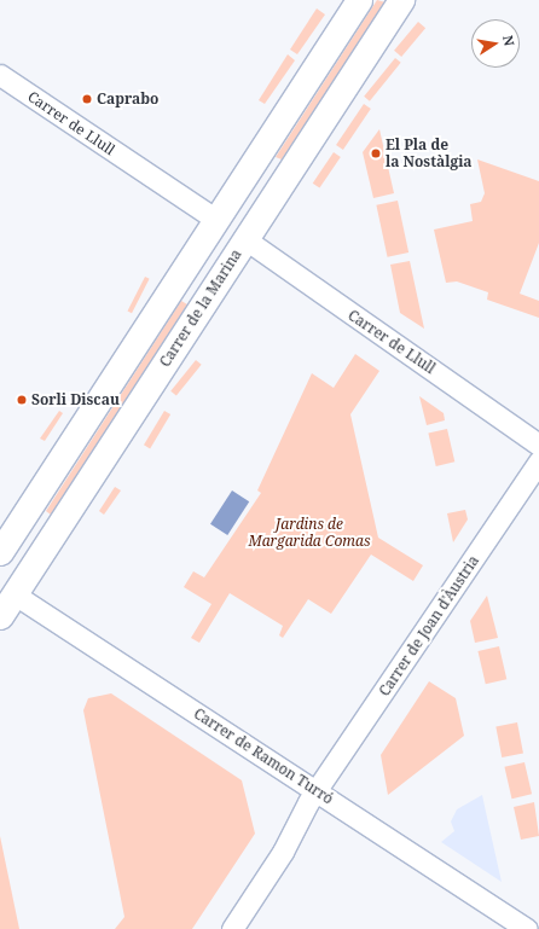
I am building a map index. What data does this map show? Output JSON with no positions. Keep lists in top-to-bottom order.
{
  "streets": {
    "street": [
      "Carrer de Llull",
      "Carrer de la Marina",
      "Carrer de Joan d'Àustria",
      "Carrer de Ramon Turró"
    ]
  },
  "crossings": [
    ["Carrer de Llull", "Carrer de la Marina"],
    ["Carrer de la Marina", "Carrer de Ramon Turró"],
    ["Carrer de Joan d'Àustria", "Carrer de Ramon Turró"]
  ],
  "parks": ["Jardins de Margarida Comas"],
  "places": ["Caprabo", "El Pla de la Nostàlgia", "Sorli Discau"],
  "north": "right"
}
